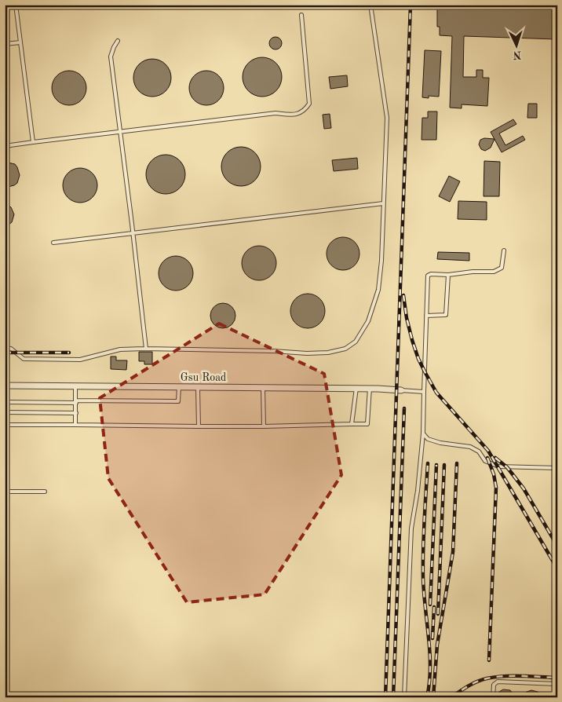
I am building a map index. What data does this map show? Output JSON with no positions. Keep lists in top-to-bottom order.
{
  "streets": {
    "street": ["Gsu Road"]
  },
  "north": "bottom"
}
